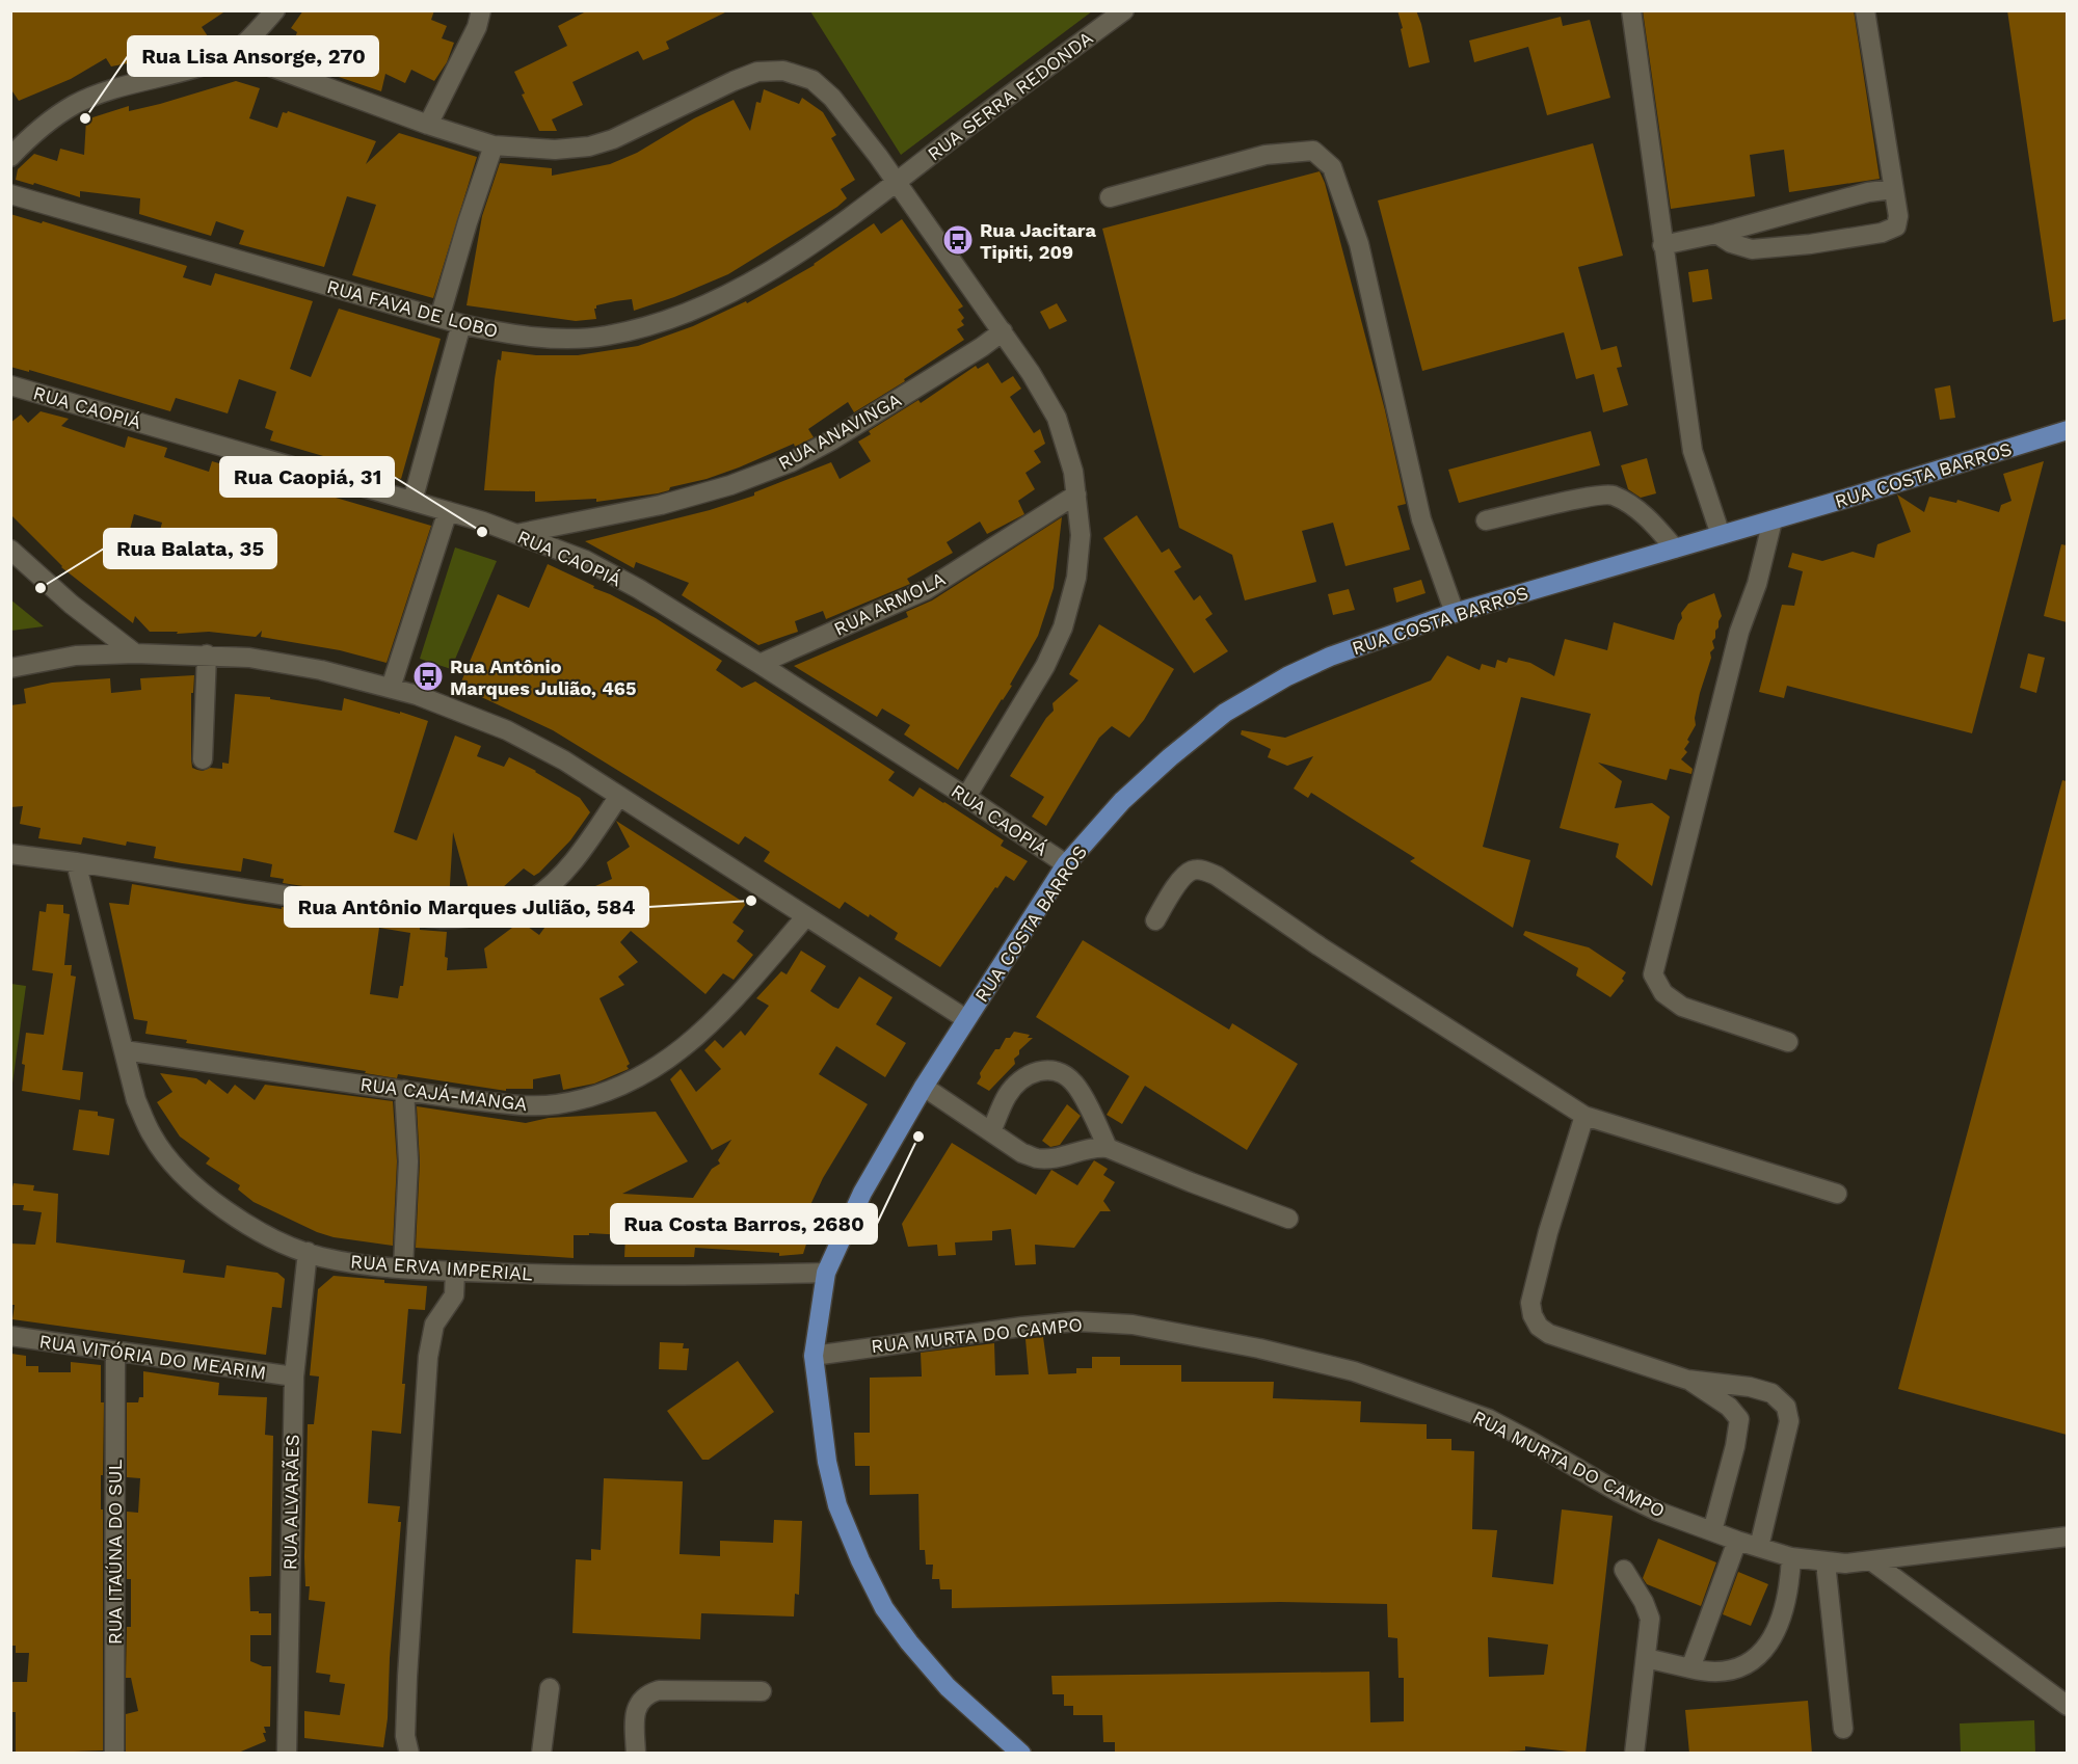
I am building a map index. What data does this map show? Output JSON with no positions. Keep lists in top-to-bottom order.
{
  "streets": {
    "main road": ["RUA COSTA BARROS"],
    "street": [
      "RUA SERRA REDONDA",
      "RUA FAVA DE LOBO",
      "RUA CAOPIÁ",
      "RUA ANAVINGA",
      "RUA ARMOLA",
      "RUA CAJÁ-MANGA",
      "RUA ERVA IMPERIAL",
      "RUA MURTA DO CAMPO",
      "RUA VITÓRIA DO MEARIM",
      "RUA ALVARÃES",
      "RUA ITAÚNA DO SUL"
    ]
  },
  "crossings": [
    ["RUA SERRA REDONDA", "RUA FAVA DE LOBO"],
    ["RUA CAOPIÁ", "RUA ANAVINGA"],
    ["RUA CAOPIÁ", "RUA COSTA BARROS"],
    ["RUA CAOPIÁ", "RUA ARMOLA"],
    ["RUA COSTA BARROS", "RUA ERVA IMPERIAL"],
    ["RUA COSTA BARROS", "RUA MURTA DO CAMPO"],
    ["RUA CAJÁ-MANGA", "RUA ERVA IMPERIAL"],
    ["RUA ERVA IMPERIAL", "RUA ALVARÃES"],
    ["RUA VITÓRIA DO MEARIM", "RUA ALVARÃES"],
    ["RUA VITÓRIA DO MEARIM", "RUA ITAÚNA DO SUL"]
  ],
  "places": {
    "other": [
      "Rua Lisa Ansorge, 270",
      "Rua Caopiá, 31",
      "Rua Balata, 35",
      "Rua Antônio Marques Julião, 584",
      "Rua Costa Barros, 2680"
    ],
    "bus stop": ["Rua Jacitara Tipiti, 209", "Rua Antônio Marques Julião, 465"]
  }
}
